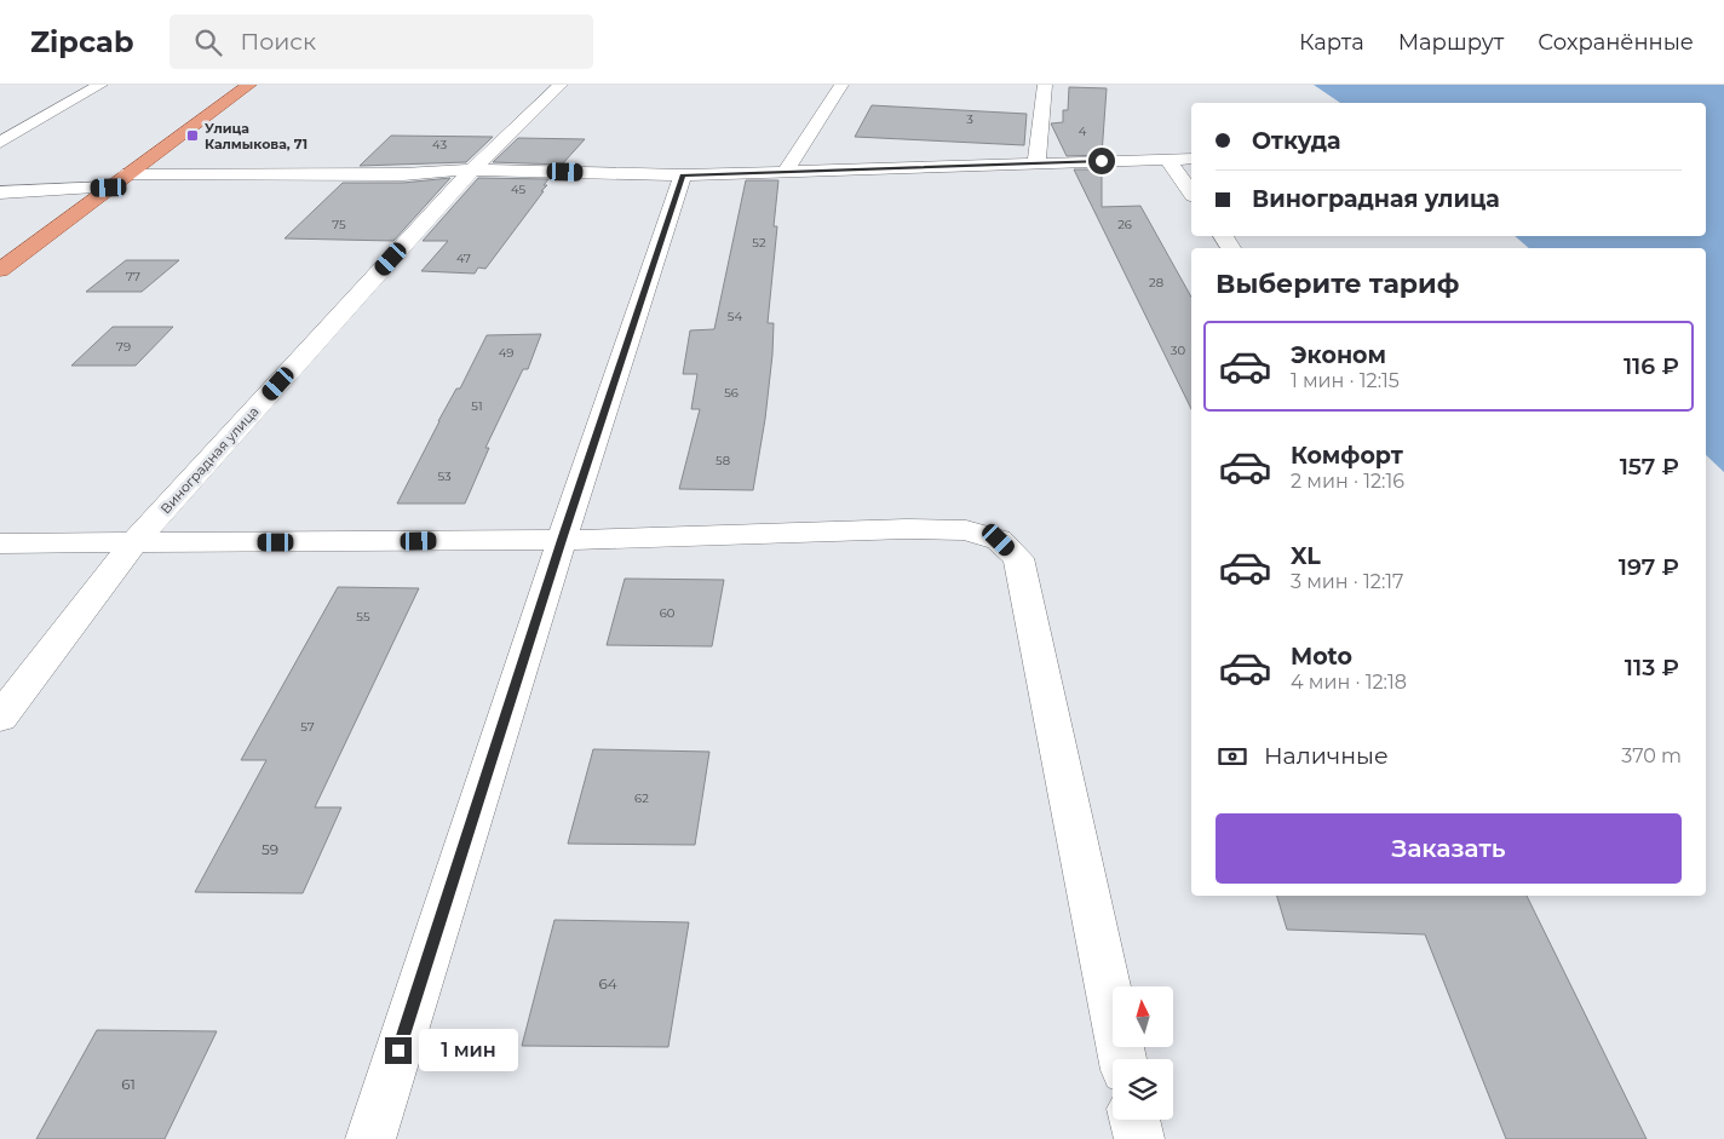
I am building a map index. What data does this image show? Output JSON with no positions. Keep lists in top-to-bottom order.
{
  "streets": {
    "street": ["Виноградная улица"]
  },
  "places": {
    "transit": ["Улица Калмыкова, 71"]
  },
  "house_numbers": [
    "3",
    "4",
    "43",
    "45",
    "75",
    "26",
    "52",
    "47",
    "77",
    "28",
    "54",
    "79",
    "30",
    "49",
    "56",
    "51",
    "58",
    "53",
    "60",
    "55",
    "57",
    "62",
    "59",
    "64",
    "61"
  ],
  "north": "top",
  "page": {
    "header": "Zipcab",
    "search": "Поиск",
    "nav": ["Карта", "Маршрут", "Сохранённые"],
    "banner": ["Откуда", "Виноградная улица"],
    "heading": "Выберите тариф",
    "list": [
      {
        "name": "Эконом",
        "note": "1 мин · 12:15",
        "value": "116 ₽"
      },
      {
        "name": "Комфорт",
        "note": "2 мин · 12:16",
        "value": "157 ₽"
      },
      {
        "name": "XL",
        "note": "3 мин · 12:17",
        "value": "197 ₽"
      },
      {
        "name": "Moto",
        "note": "4 мин · 12:18",
        "value": "113 ₽"
      }
    ],
    "pay": ["Наличные", "370 m"],
    "buttons": "Заказать",
    "bubble": "1 мин"
  }
}
